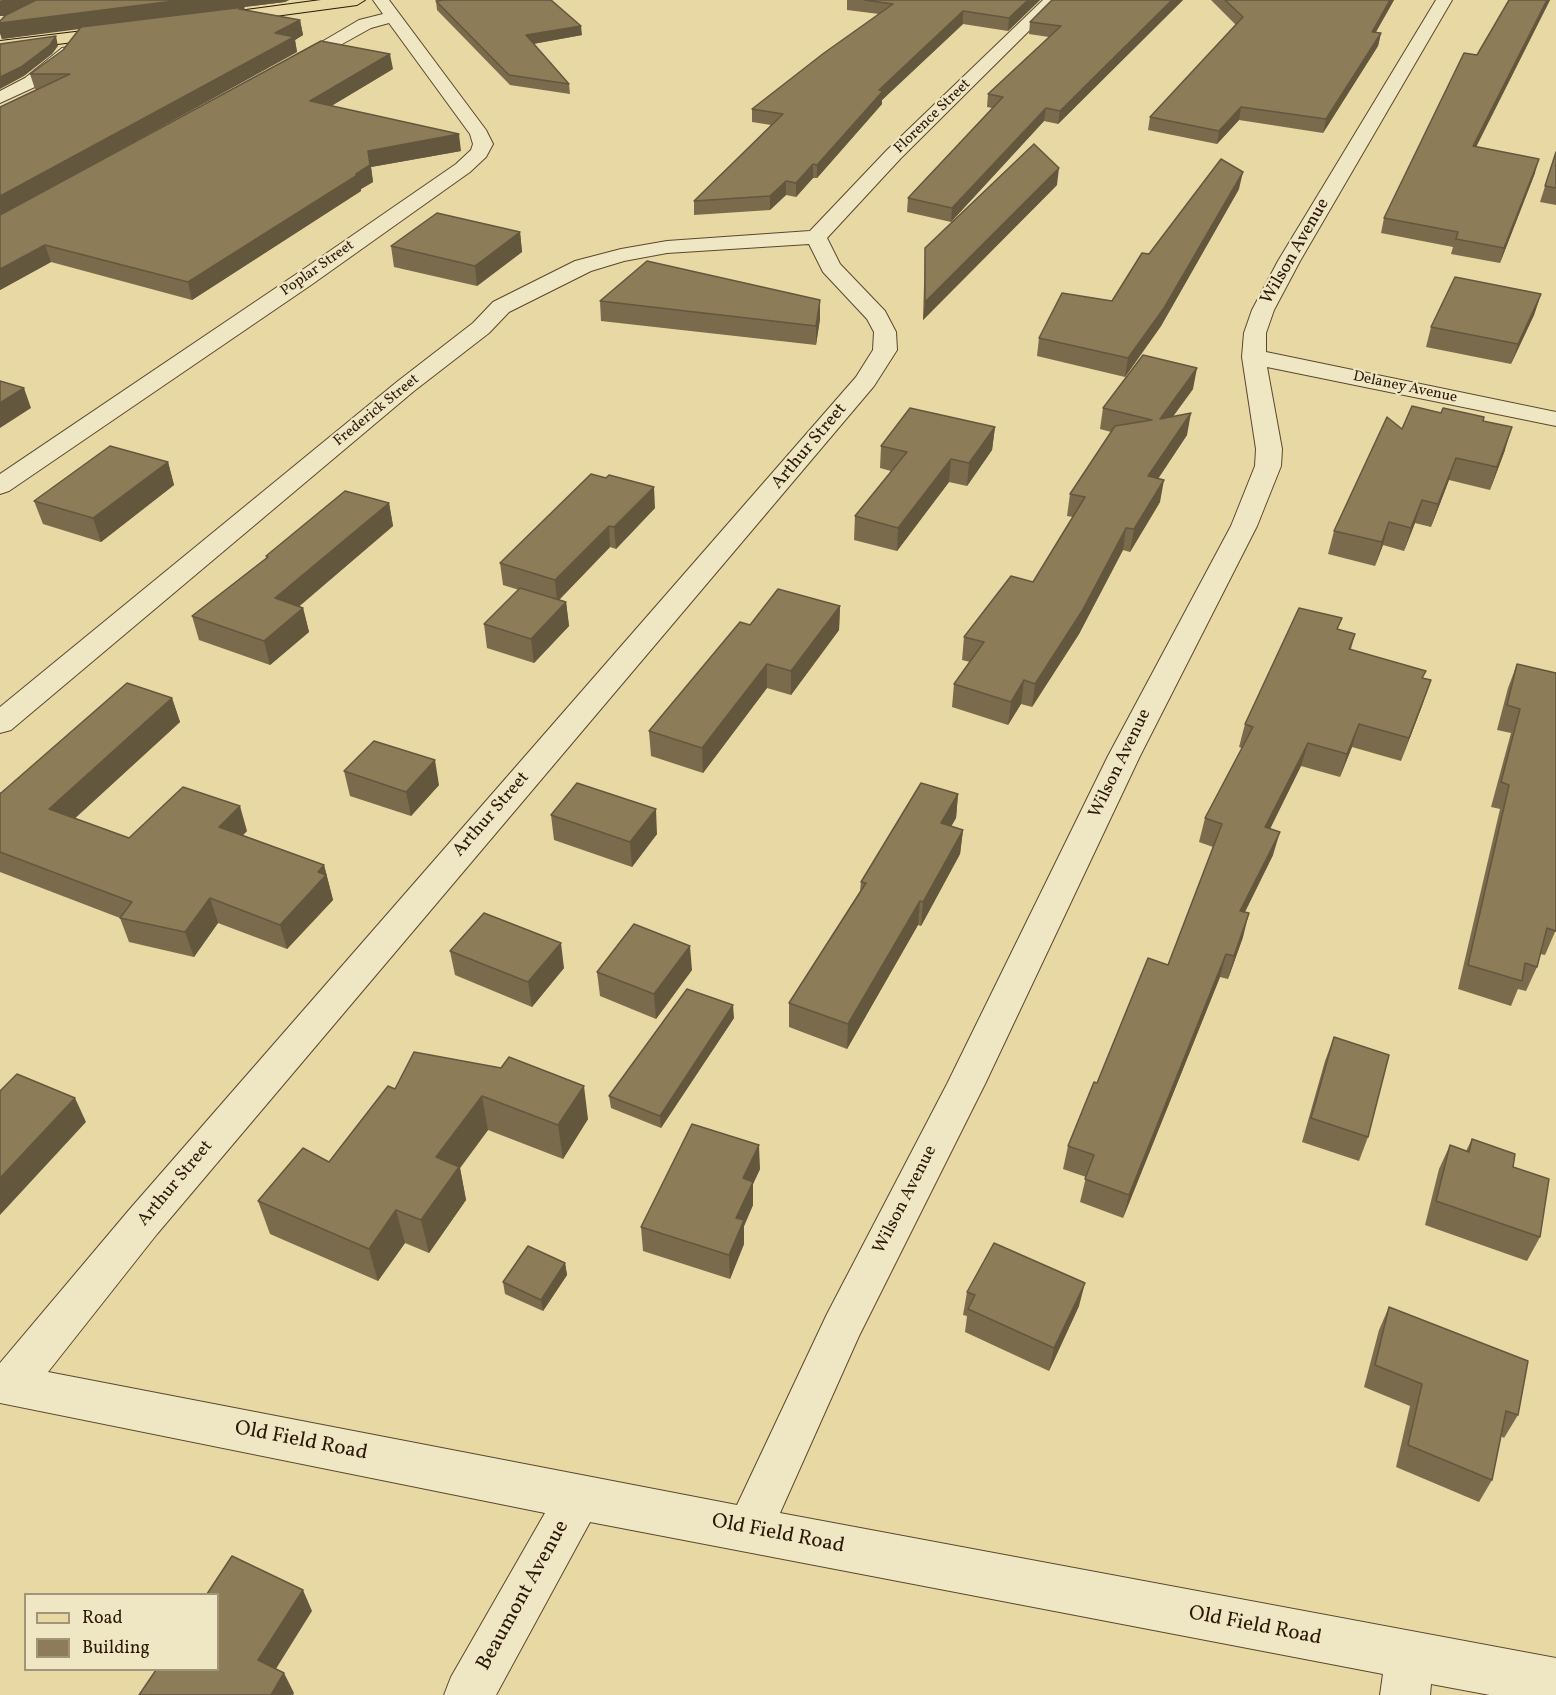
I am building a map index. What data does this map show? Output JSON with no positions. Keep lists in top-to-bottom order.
{
  "streets": {
    "street": [
      "Florence Street",
      "Wilson Avenue",
      "Poplar Street",
      "Delaney Avenue",
      "Frederick Street",
      "Arthur Street",
      "Old Field Road",
      "Beaumont Avenue"
    ]
  },
  "crossings": [
    ["Florence Street", "Frederick Street"],
    ["Florence Street", "Arthur Street"],
    ["Wilson Avenue", "Delaney Avenue"],
    ["Wilson Avenue", "Old Field Road"],
    ["Frederick Street", "Arthur Street"],
    ["Arthur Street", "Old Field Road"],
    ["Old Field Road", "Beaumont Avenue"]
  ],
  "legend": ["Road", "Building"]
}
